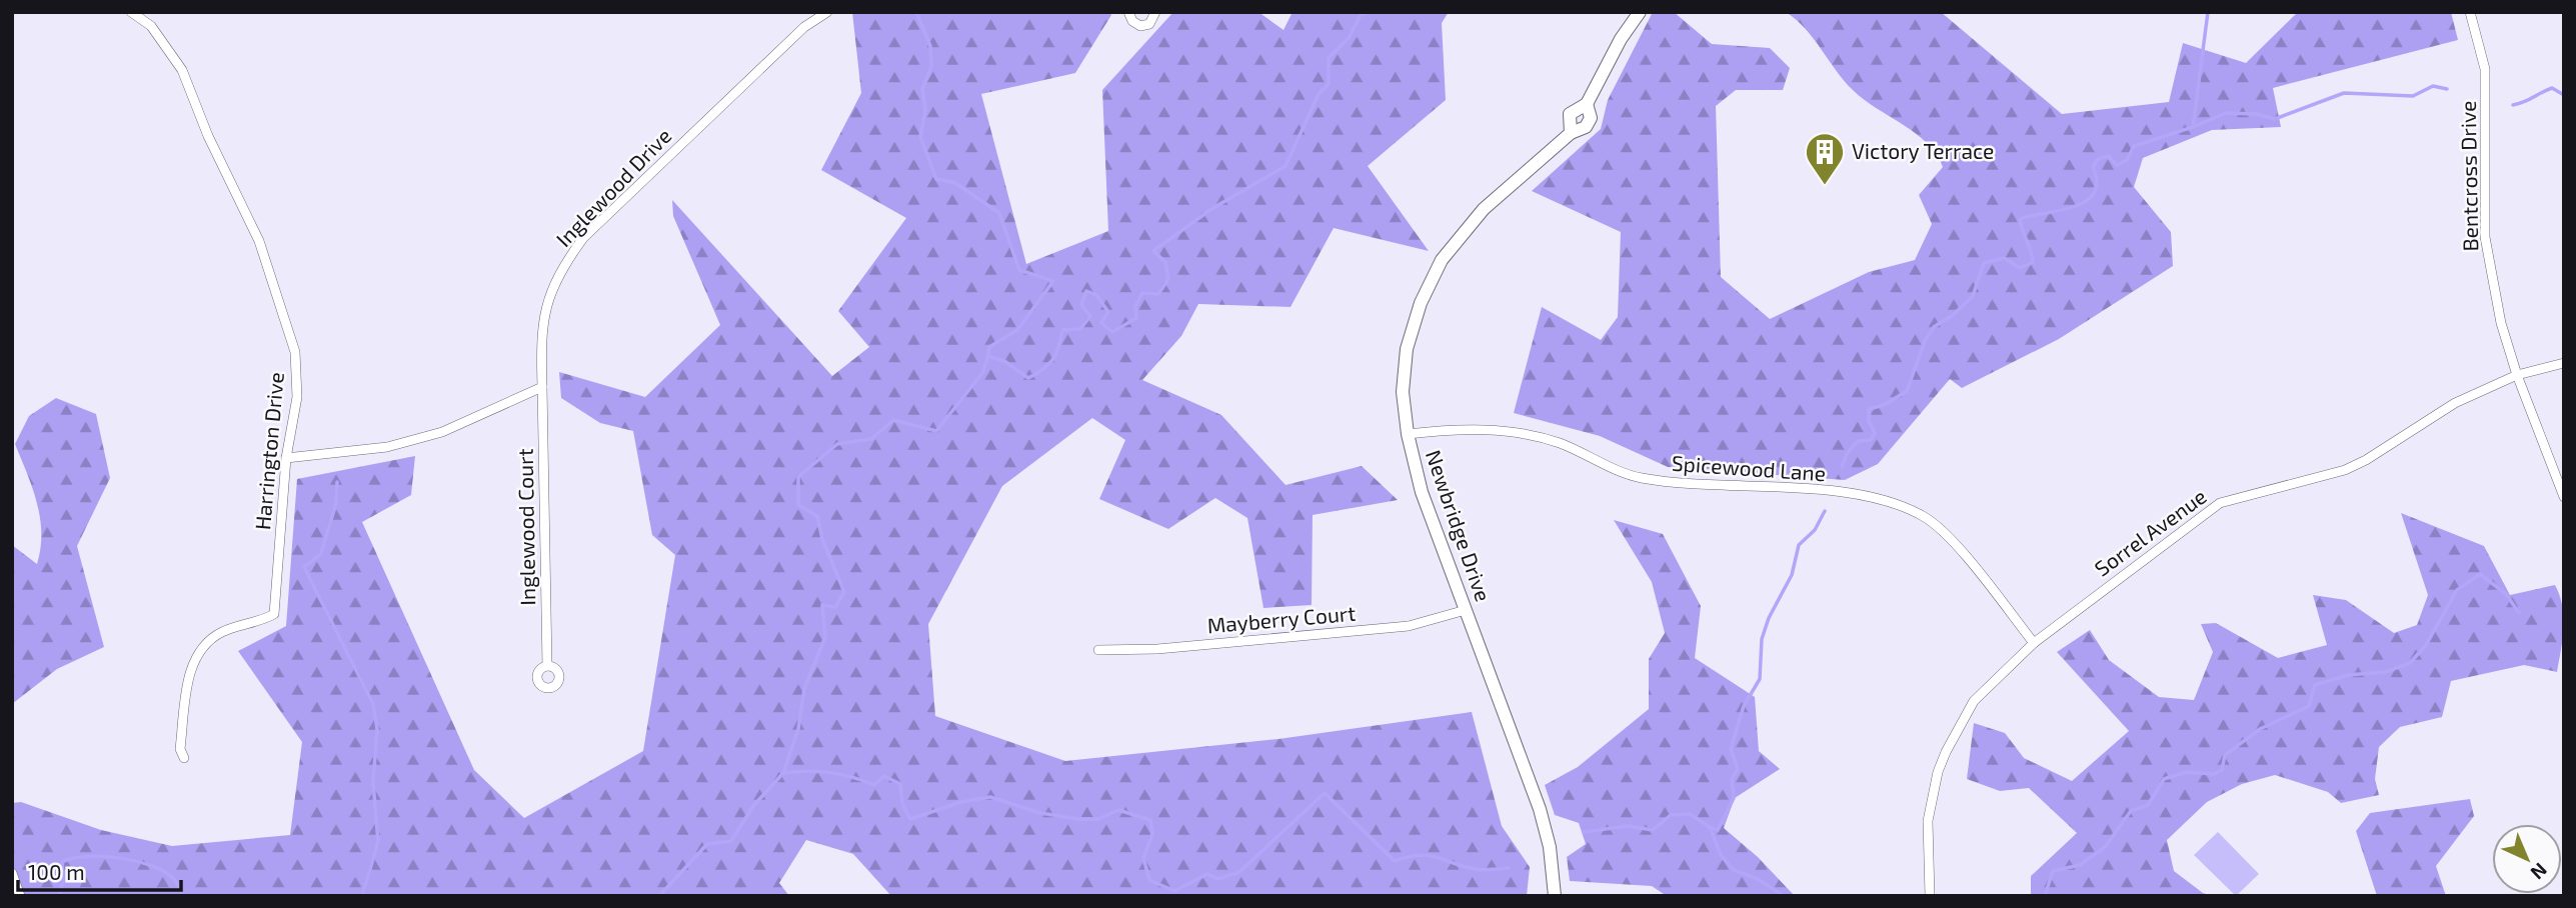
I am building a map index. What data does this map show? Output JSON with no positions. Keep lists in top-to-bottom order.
{
  "streets": {
    "street": [
      "Bentcross Drive",
      "Inglewood Drive",
      "Harrington Drive",
      "Spicewood Lane",
      "Newbridge Drive",
      "Inglewood Court",
      "Sorrel Avenue",
      "Mayberry Court"
    ]
  },
  "crossings": [
    ["Bentcross Drive", "Sorrel Avenue"],
    ["Inglewood Drive", "Inglewood Court"],
    ["Spicewood Lane", "Newbridge Drive"],
    ["Spicewood Lane", "Sorrel Avenue"],
    ["Newbridge Drive", "Mayberry Court"]
  ],
  "places": {
    "building": ["Victory Terrace"]
  },
  "scale_bar": "100 m",
  "north": "bottom right"
}
